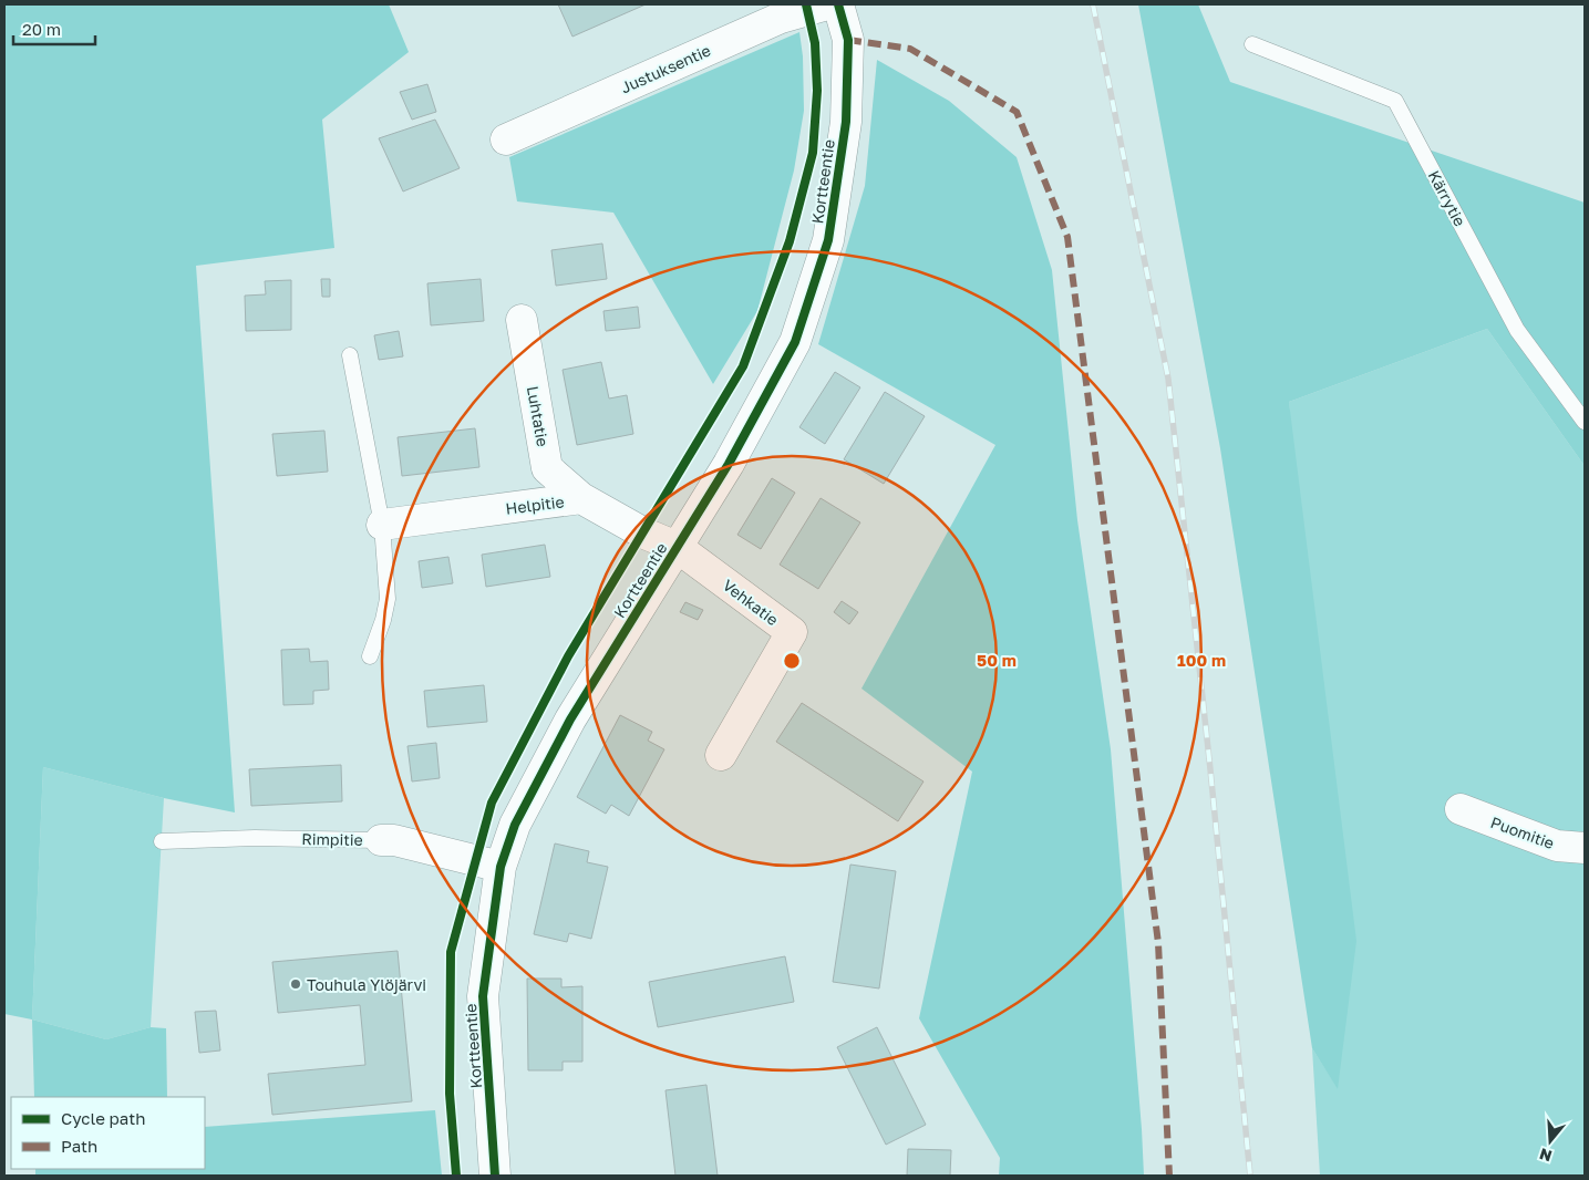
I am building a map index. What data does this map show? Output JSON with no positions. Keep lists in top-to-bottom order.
{
  "streets": {
    "street": [
      "Justuksentie",
      "Kortteentie",
      "Luhtatie",
      "Helpitie",
      "Vehkatie",
      "Puomitie",
      "Rimpitie"
    ],
    "lane": ["Kärrytie"]
  },
  "crossings": [
    ["Kortteentie", "Helpitie"],
    ["Kortteentie", "Vehkatie"],
    ["Kortteentie", "Rimpitie"],
    ["Luhtatie", "Helpitie"],
    ["Helpitie", "Vehkatie"]
  ],
  "places": ["Touhula Ylöjärvi"],
  "legend": ["Cycle path", "Path"],
  "scale_bar": "20 m",
  "north": "bottom",
  "rings": ["50 m", "100 m"]
}
